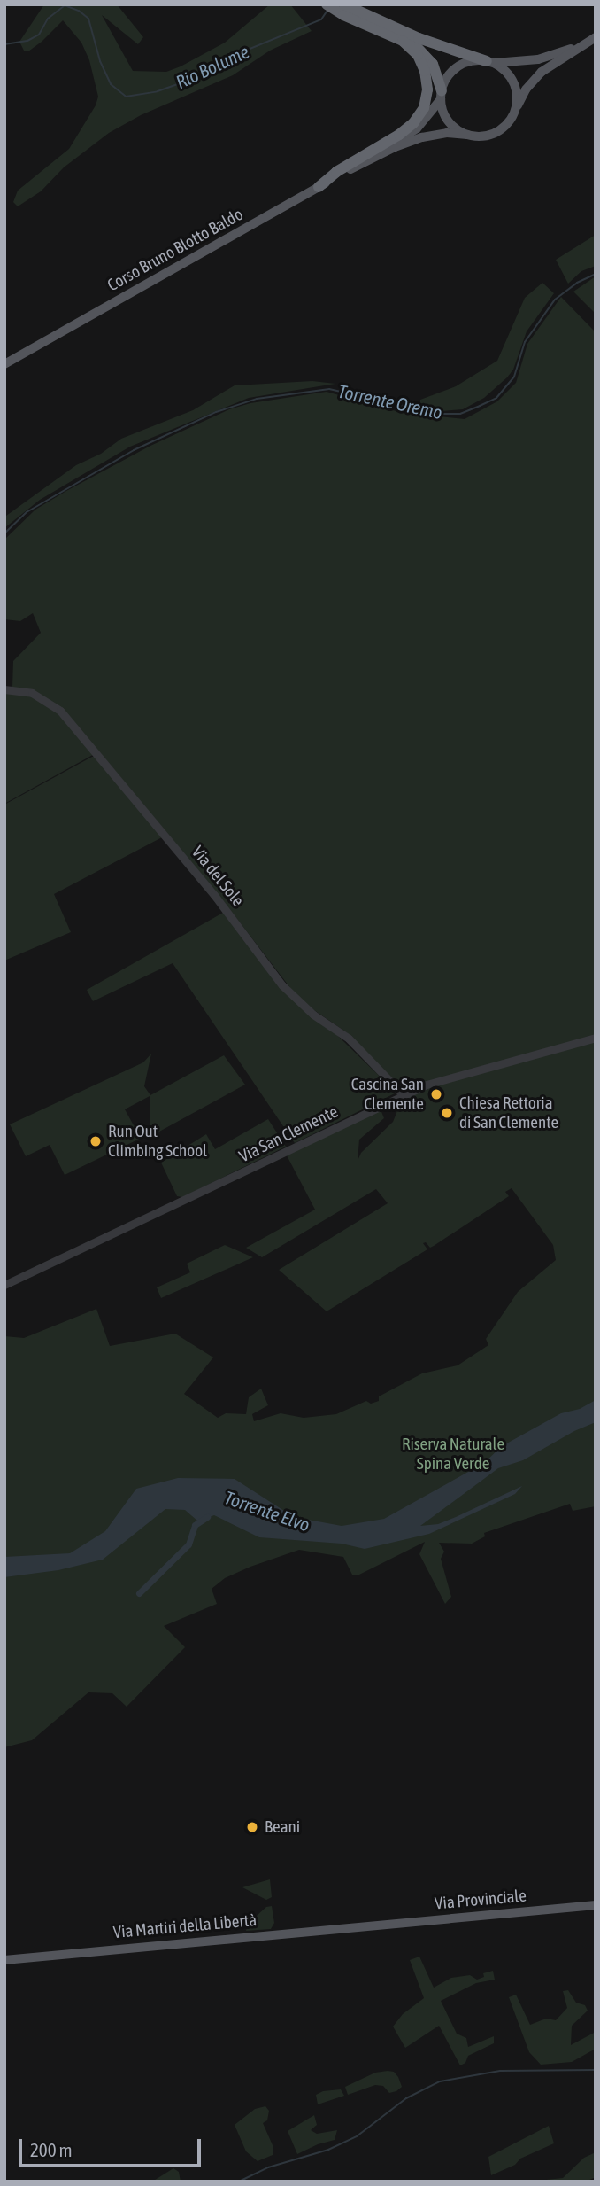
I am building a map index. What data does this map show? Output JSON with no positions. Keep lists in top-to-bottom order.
{
  "streets": {
    "main road": ["Corso Bruno Blotto Baldo", "Via Provinciale", "Via Martiri della Libertà"],
    "street": ["Via del Sole", "Via San Clemente"]
  },
  "crossings": [
    ["Via del Sole", "Via San Clemente"],
    ["Via Provinciale", "Via Martiri della Libertà"]
  ],
  "water": ["Rio Bolume", "Torrente Oremo", "Torrente Elvo"],
  "parks": ["Riserva Naturale Spina Verde"],
  "places": [
    "Cascina San Clemente",
    "Chiesa Rettoria di San Clemente",
    "Run Out Climbing School",
    "Beani"
  ],
  "scale_bar": "200 m"
}
